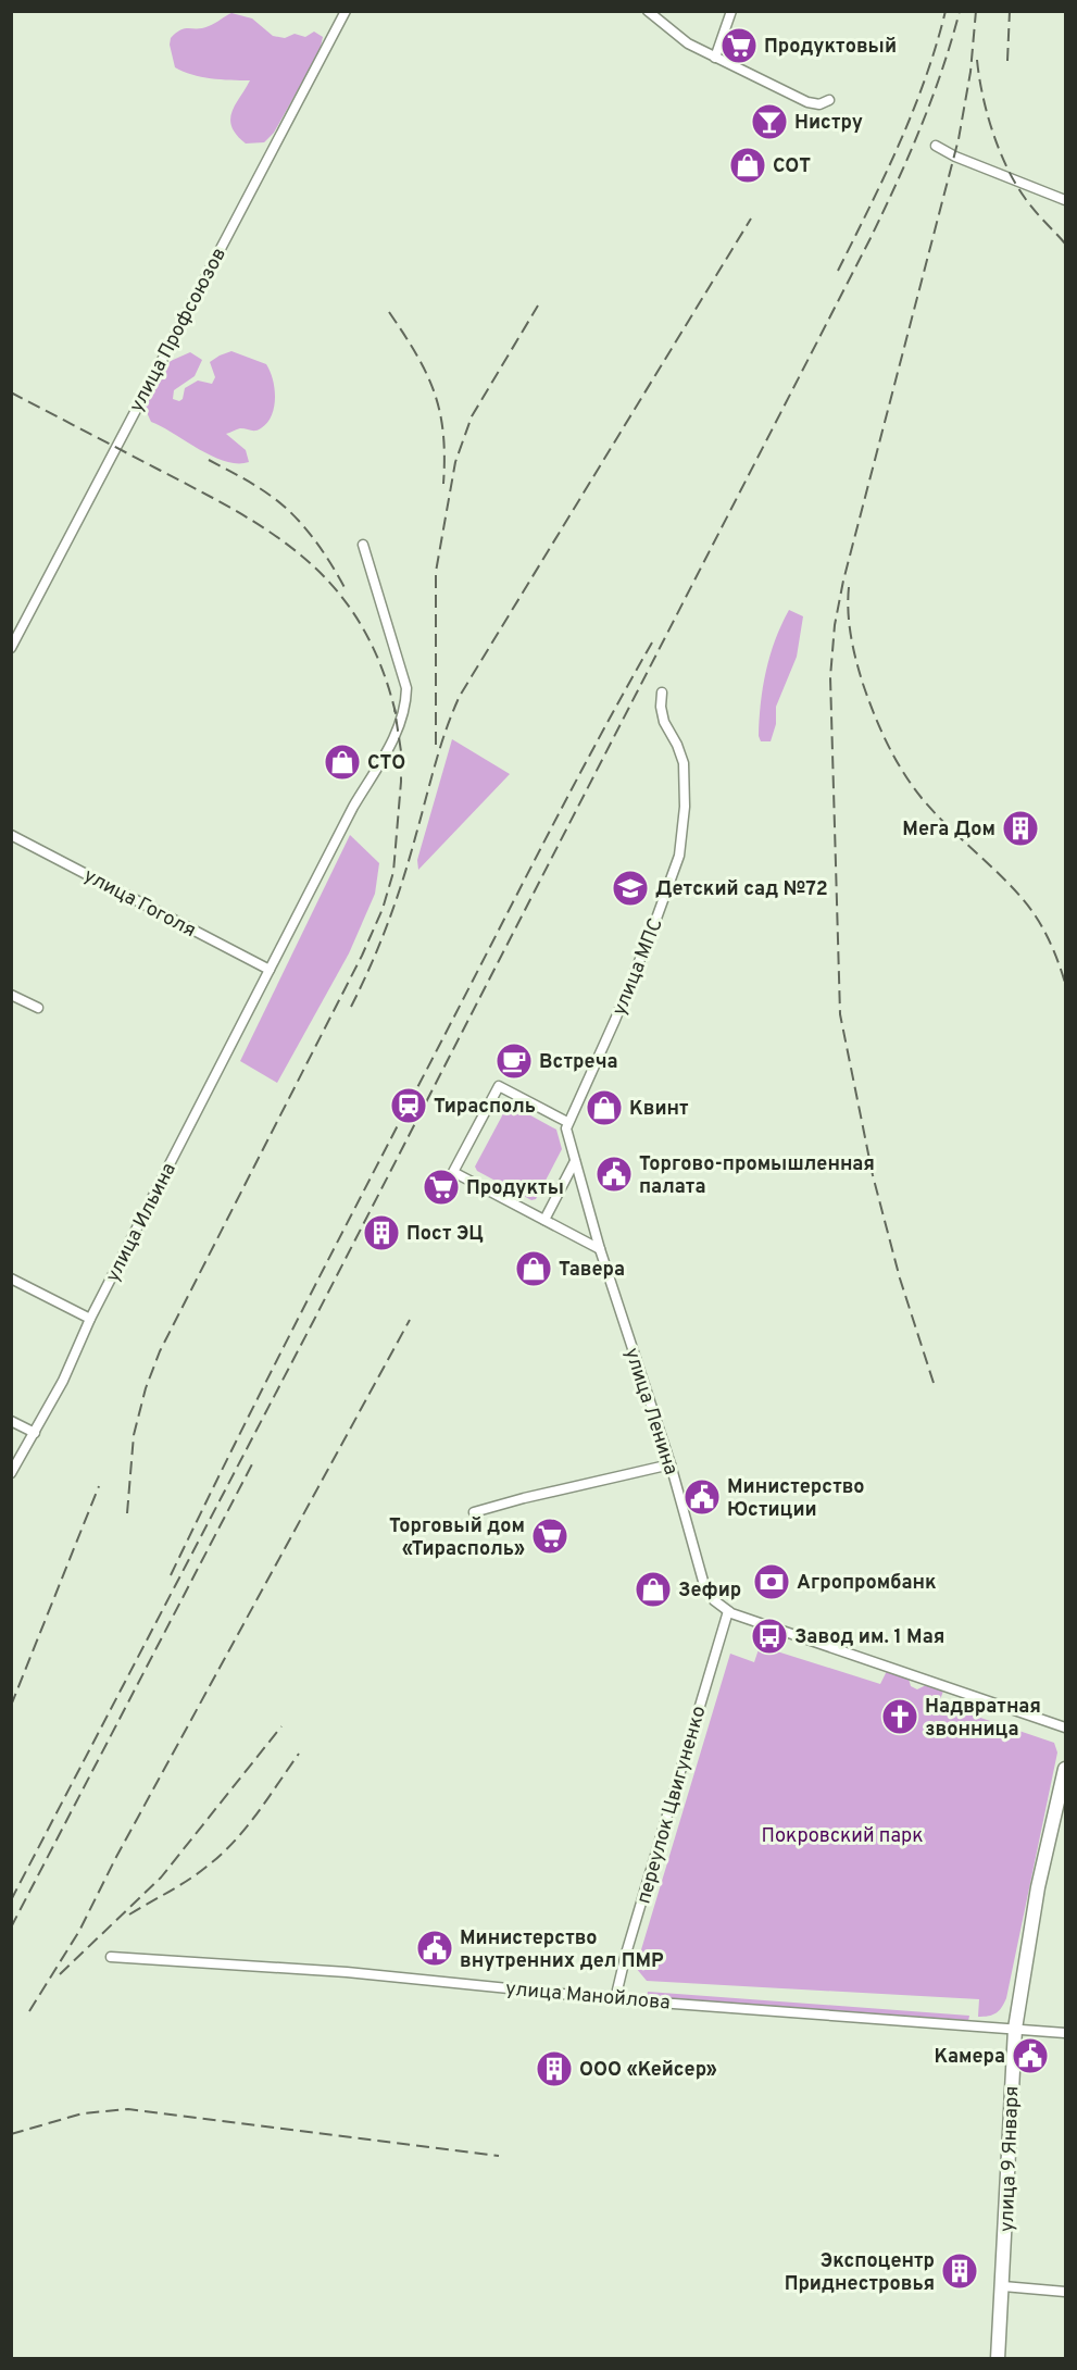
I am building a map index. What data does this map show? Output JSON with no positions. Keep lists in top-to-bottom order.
{
  "streets": {
    "street": [
      "улица Профсоюзов",
      "улица Гоголя",
      "улица МПС",
      "улица Ильина",
      "улица Ленина",
      "переулок Цвигуненко",
      "улица Манойлова",
      "улица 9 Января"
    ]
  },
  "crossings": [
    ["улица Гоголя", "улица Ильина"],
    ["улица МПС", "улица Ленина"],
    ["улица Ленина", "переулок Цвигуненко"],
    ["переулок Цвигуненко", "улица Манойлова"],
    ["улица Манойлова", "улица 9 Января"]
  ],
  "parks": ["Покровский парк"],
  "places": {
    "supermarket": ["Продуктовый", "Продукты", "Торговый дом «Тирасполь»"],
    "bar": ["Нистру"],
    "shop": [
      "СОТ",
      "СТО",
      "Квинт",
      "Тавера",
      "Зефир"
    ],
    "building": [
      "Мега Дом",
      "Пост ЭЦ",
      "ООО «Кейсер»",
      "Экспоцентр Приднестровья"
    ],
    "school or university": ["Детский сад №72"],
    "cafe": ["Встреча"],
    "station": ["Тирасполь"],
    "public building": [
      "Торгово-промышленная палата",
      "Министерство Юстиции",
      "Министерство внутренних дел ПМР",
      "Камера"
    ],
    "bank": ["Агропромбанк"],
    "bus stop": ["Завод им. 1 Мая"],
    "church": ["Надвратная звонница"]
  }
}
